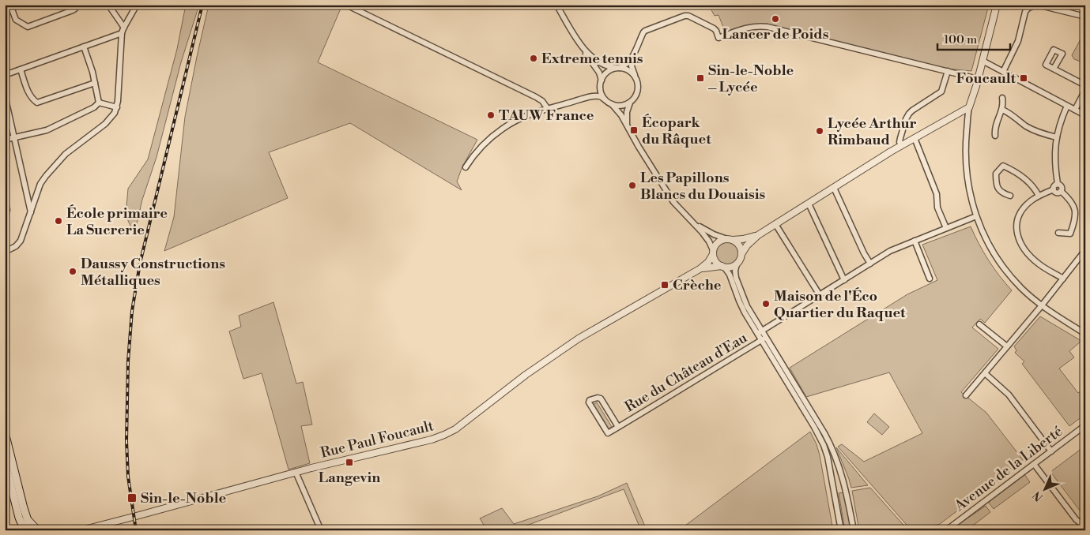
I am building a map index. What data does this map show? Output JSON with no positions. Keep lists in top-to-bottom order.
{
  "streets": {
    "street": ["Rue du Château d'Eau", "Rue Paul Foucault", "Avenue de la Liberté"]
  },
  "places": {
    "other": [
      "Lancer de Poids",
      "Extreme tennis",
      "TAUW France",
      "Lycée Arthur Rimbaud",
      "Les Papillons Blancs du Douaisis",
      "École primaire La Sucrerie",
      "Daussy Constructions Métalliques",
      "Maison de l'Éco Quartier du Raquet"
    ],
    "transit": [
      "Sin-le-Noble – Lycée",
      "Foucault",
      "Écopark du Râquet",
      "Crèche",
      "Langevin",
      "Sin-le-Noble"
    ]
  },
  "scale_bar": "100 m",
  "north": "bottom left"
}
